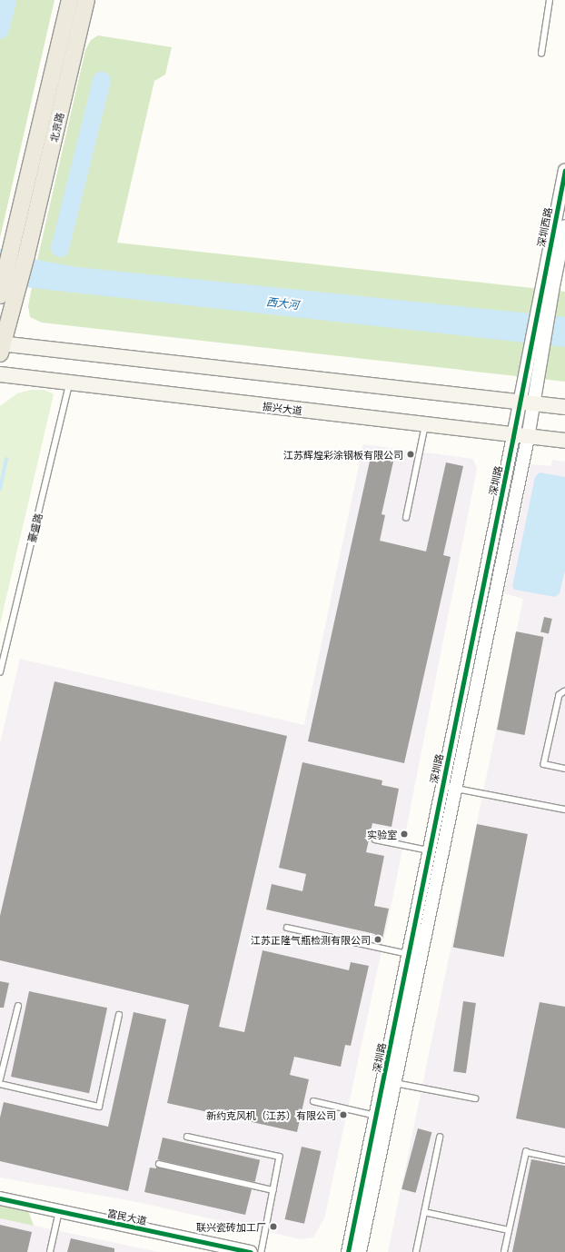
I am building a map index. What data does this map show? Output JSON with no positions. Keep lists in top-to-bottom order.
{
  "streets": {
    "main road": ["北京路", "振兴大道"],
    "street": ["深圳西路", "深圳路", "富民大道"],
    "lane": ["豪盛路"]
  },
  "crossings": [
    ["深圳西路", "深圳路"],
    ["振兴大道", "深圳路"],
    ["振兴大道", "豪盛路"]
  ],
  "water": ["西大河"],
  "places": [
    "江苏辉煌彩涂钢板有限公司",
    "实验室",
    "江苏正隆气瓶检测有限公司",
    "新约克风机（江苏）有限公司",
    "联兴瓷砖加工厂"
  ]
}
